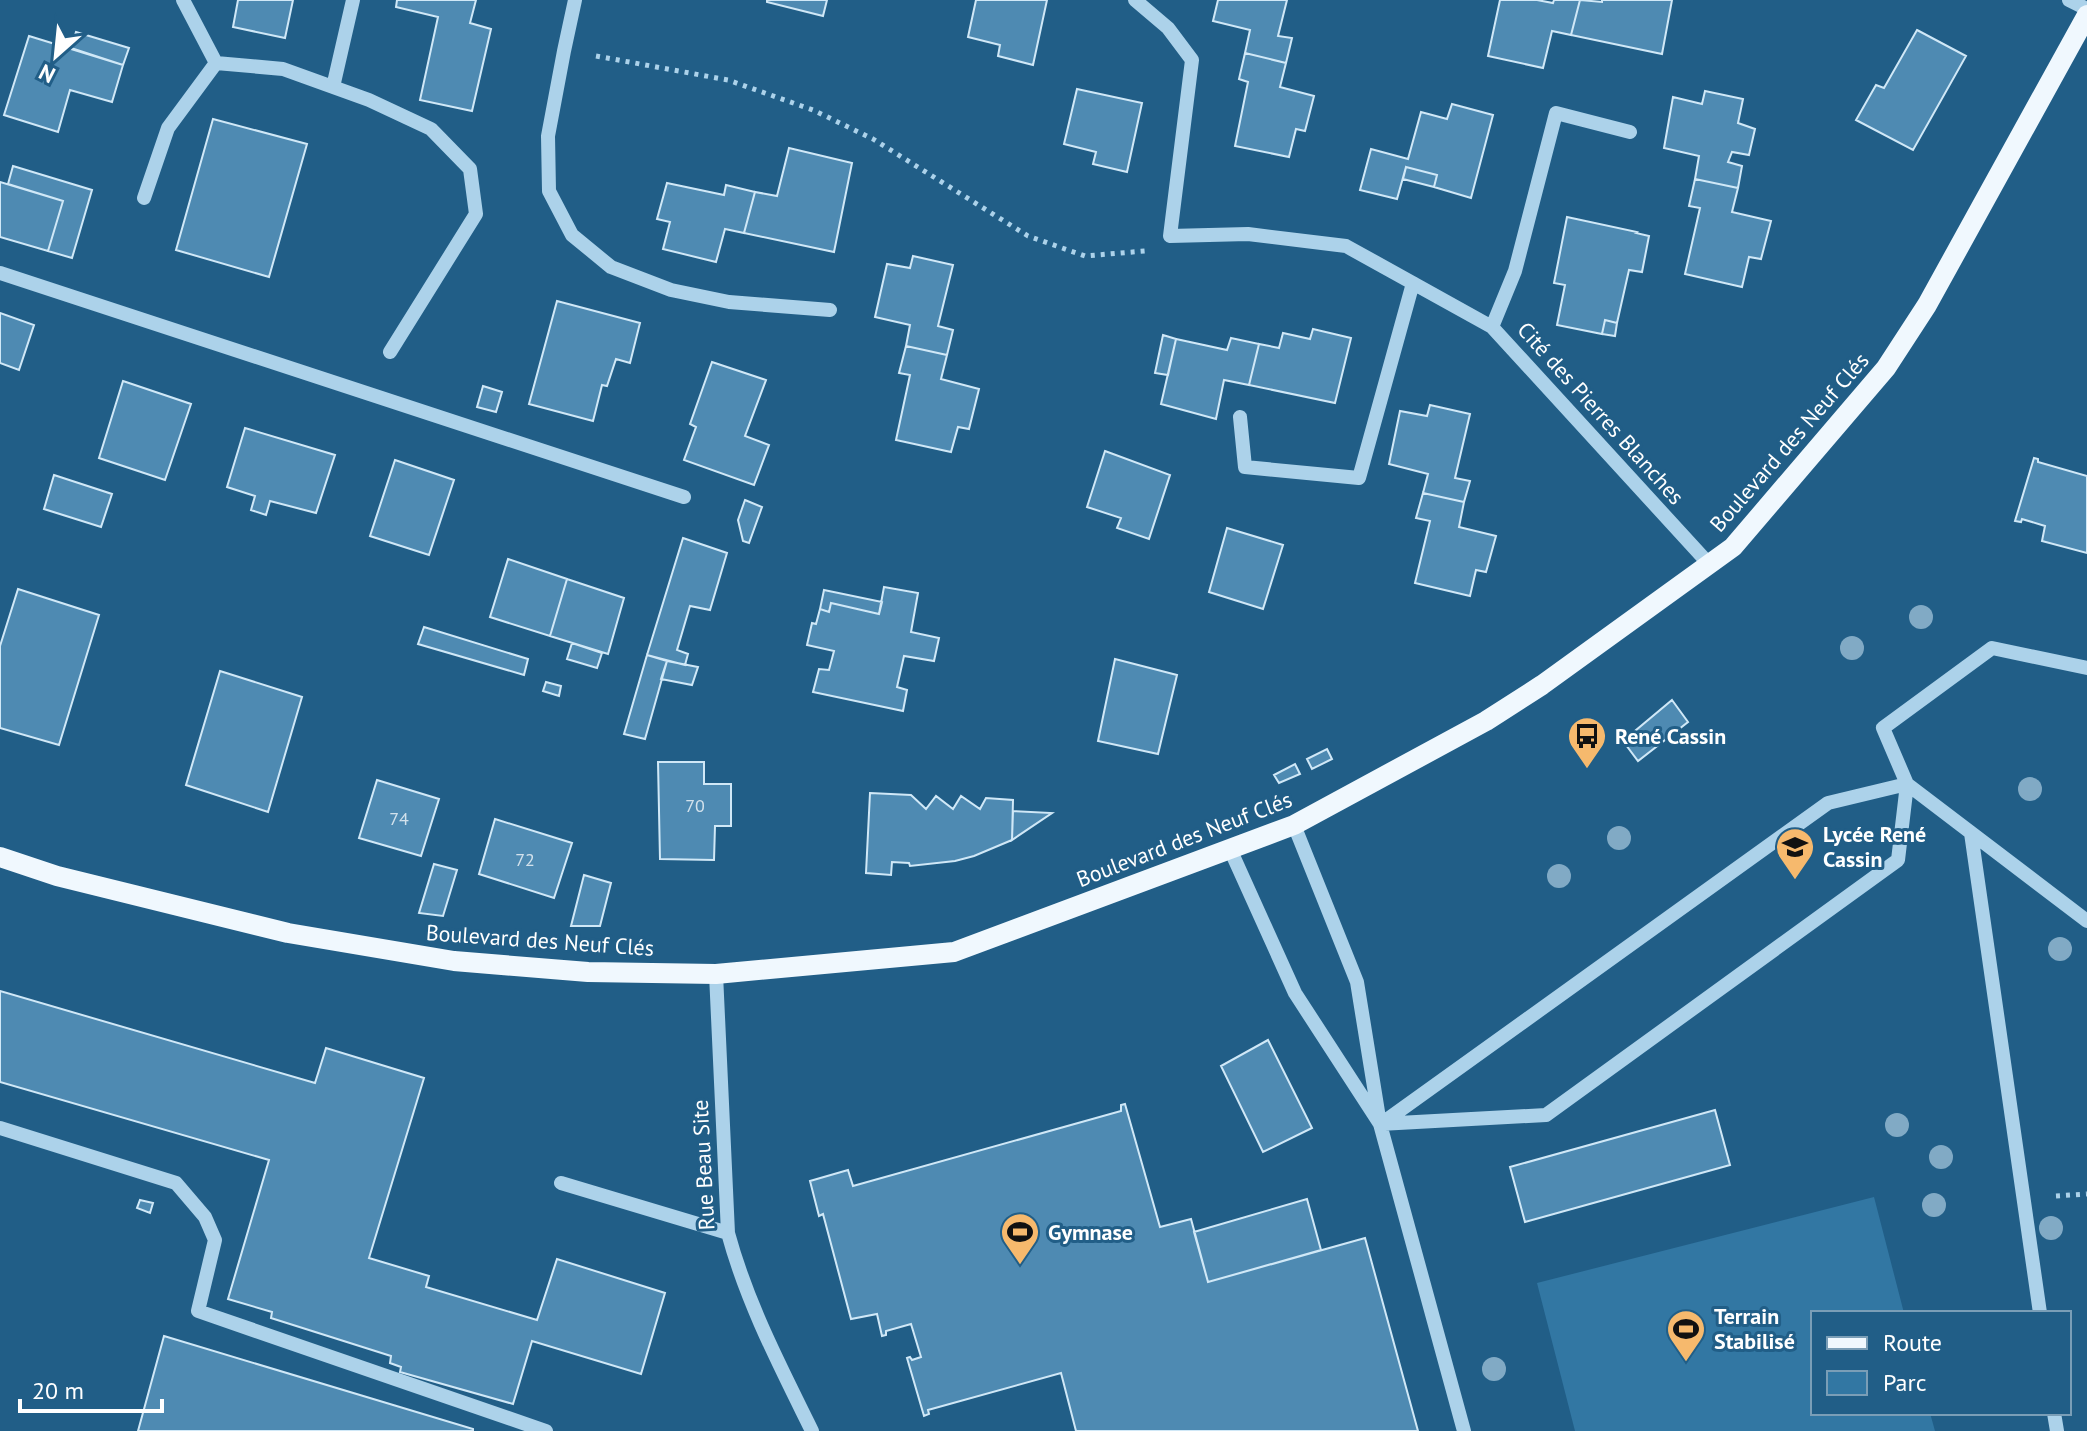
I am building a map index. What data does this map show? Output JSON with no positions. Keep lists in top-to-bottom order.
{
  "streets": {
    "main road": ["Boulevard des Neuf Clés"],
    "street": ["Cité des Pierres Blanches", "Rue Beau Site"]
  },
  "crossings": [
    ["Cité des Pierres Blanches", "Boulevard des Neuf Clés"],
    ["Boulevard des Neuf Clés", "Rue Beau Site"]
  ],
  "places": {
    "bus stop": ["René Cassin"],
    "school or university": ["Lycée René Cassin"],
    "sports": ["Gymnase", "Terrain Stabilisé"]
  },
  "house_numbers": ["70", "74", "72"],
  "legend": ["Route", "Parc"],
  "scale_bar": "20 m",
  "north": "bottom left"
}
